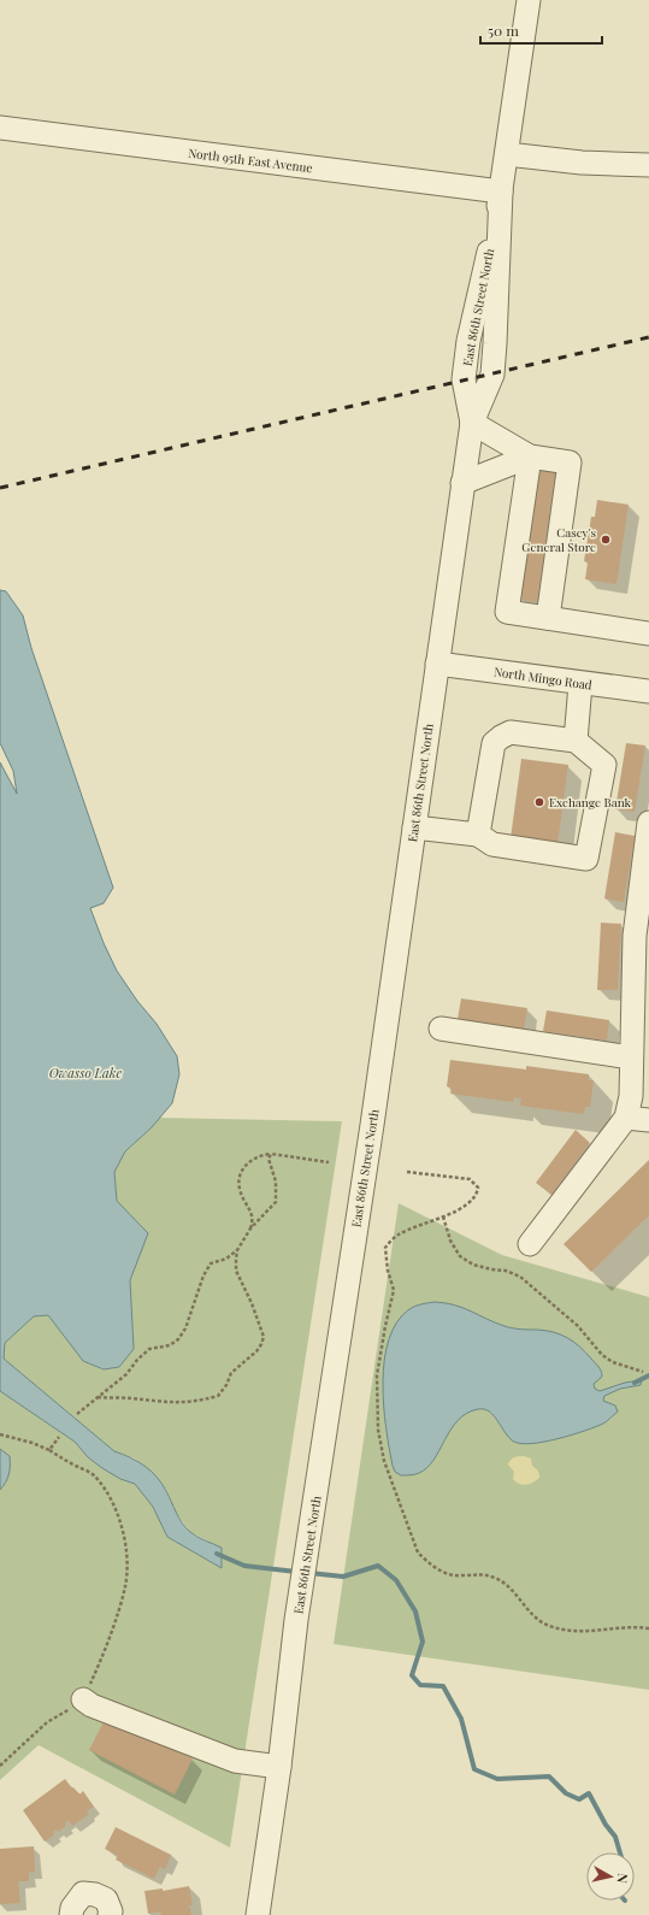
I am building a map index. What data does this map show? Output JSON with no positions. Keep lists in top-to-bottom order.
{
  "streets": {
    "street": ["North 95th East Avenue", "East 86th Street North", "North Mingo Road"]
  },
  "crossings": [
    ["North 95th East Avenue", "East 86th Street North"],
    ["East 86th Street North", "North Mingo Road"]
  ],
  "water": ["Owasso Lake"],
  "places": ["Casey's General Store", "Exchange Bank"],
  "scale_bar": "50 m",
  "north": "right"
}
